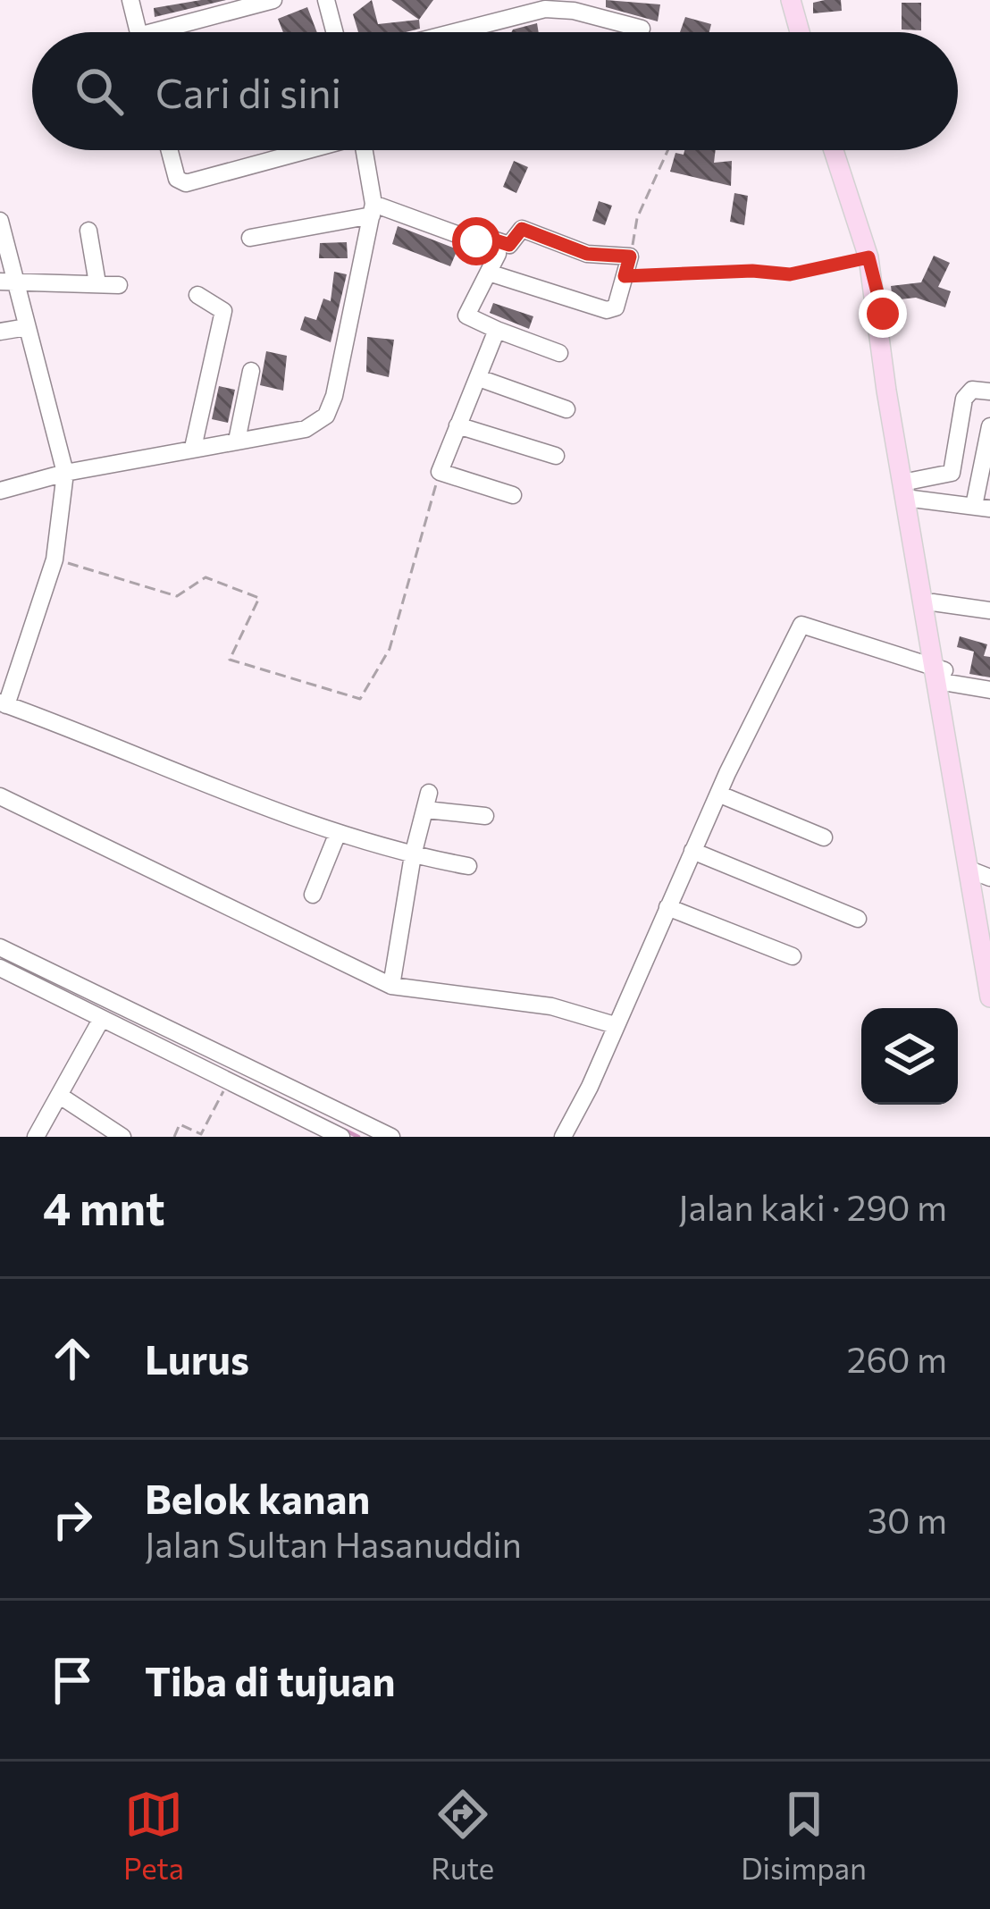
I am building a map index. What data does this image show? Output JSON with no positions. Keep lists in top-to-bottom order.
{
  "page": {
    "search": "Cari di sini",
    "heading": ["4 mnt", "Jalan kaki · 290 m"],
    "list": [
      ["Lurus", "260 m"],
      ["Belok kanan", "Jalan Sultan Hasanuddin", "30 m"],
      "Tiba di tujuan"
    ],
    "nav": ["Peta", "Rute", "Disimpan"]
  }
}
